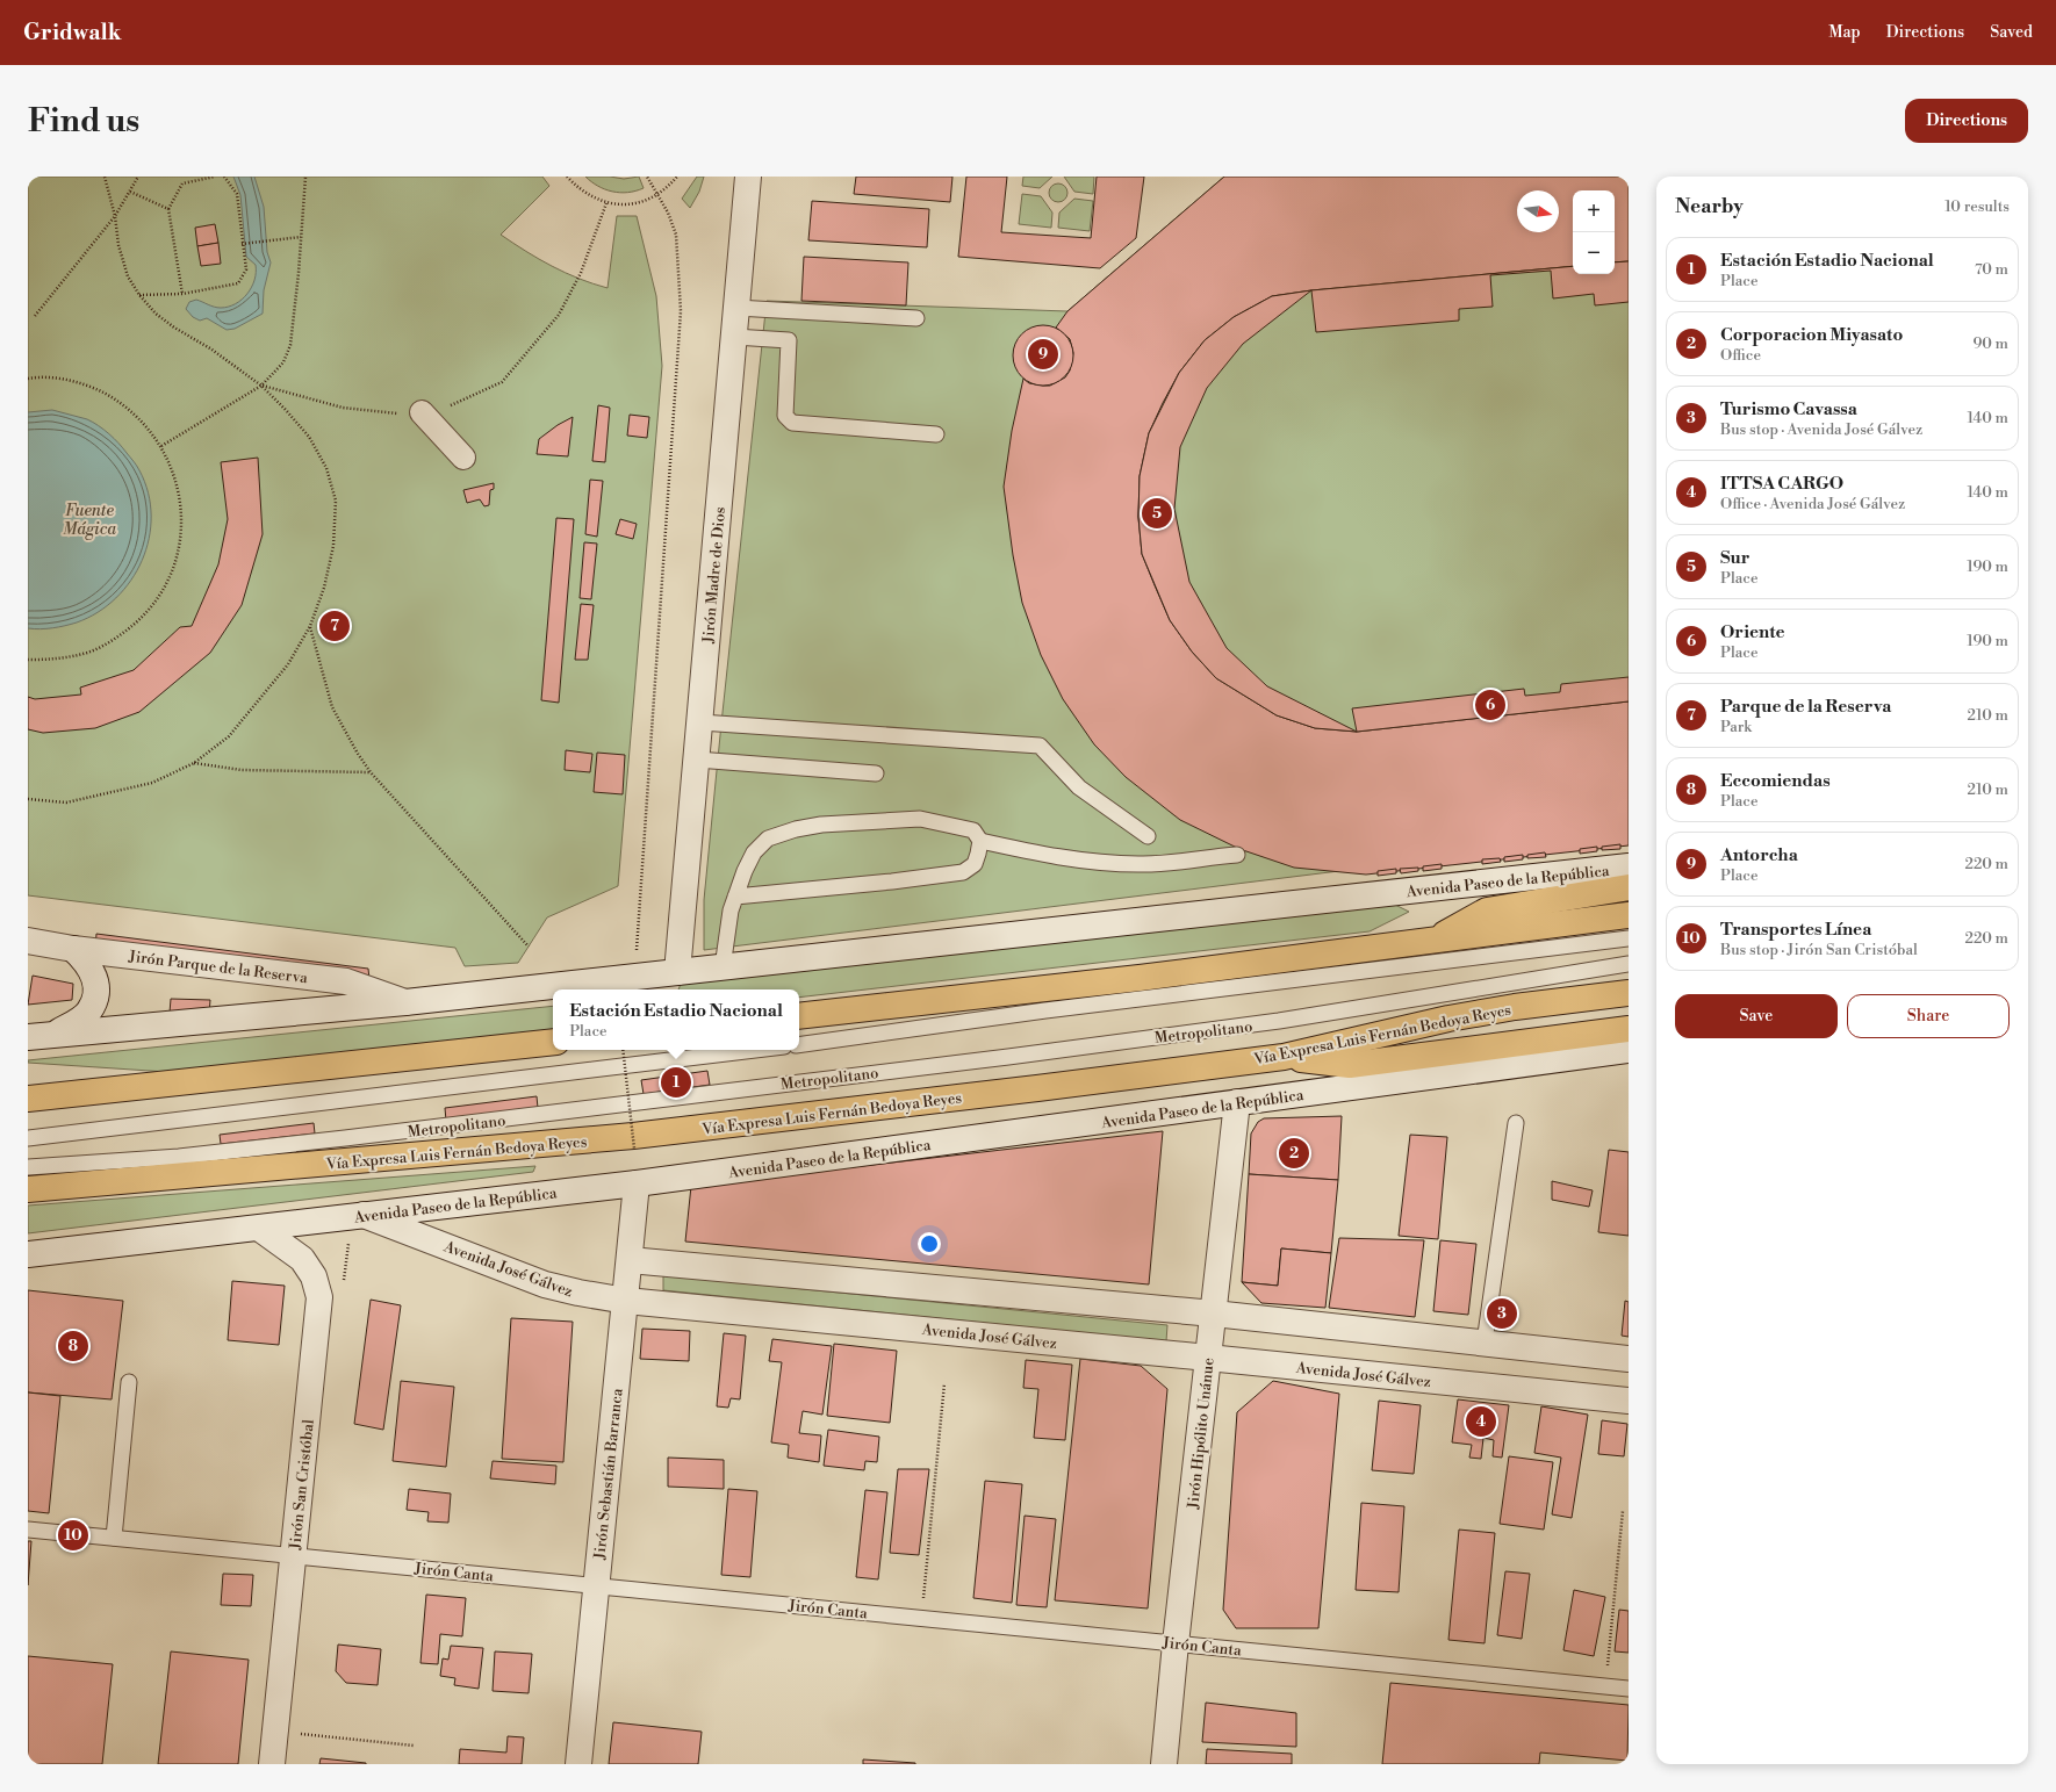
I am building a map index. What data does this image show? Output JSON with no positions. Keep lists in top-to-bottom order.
{
  "streets": {
    "highway": ["Vía Expresa Luis Fernán Bedoya Reyes"],
    "street": [
      "Jirón Madre de Dios",
      "Avenida Paseo de la República",
      "Jirón Parque de la Reserva",
      "Avenida José Gálvez",
      "Jirón Hipólito Unánue",
      "Jirón Sebastián Barranca",
      "Jirón San Cristóbal"
    ],
    "lane": ["Metropolitano", "Jirón Canta"]
  },
  "crossings": [
    ["Jirón Madre de Dios", "Avenida Paseo de la República"],
    ["Avenida Paseo de la República", "Jirón Parque de la Reserva"],
    ["Avenida Paseo de la República", "Avenida José Gálvez"],
    ["Avenida Paseo de la República", "Jirón Hipólito Unánue"],
    ["Avenida Paseo de la República", "Jirón Sebastián Barranca"],
    ["Avenida Paseo de la República", "Jirón San Cristóbal"],
    ["Avenida José Gálvez", "Jirón Hipólito Unánue"],
    ["Avenida José Gálvez", "Jirón Sebastián Barranca"],
    ["Jirón Hipólito Unánue", "Jirón Canta"],
    ["Jirón Sebastián Barranca", "Jirón Canta"],
    ["Jirón San Cristóbal", "Jirón Canta"]
  ],
  "water": ["Fuente Mágica"],
  "north": "right",
  "page": {
    "header": "Gridwalk",
    "nav": ["Map", "Directions", "Saved"],
    "buttons": [
      "Directions",
      ["Save", "Share"]
    ],
    "title": "Find us",
    "heading": ["Nearby", "10 results"],
    "map_buttons": ["+", "−"],
    "list": [
      {
        "mark": "1",
        "name": "Estación Estadio Nacional",
        "note": "Place",
        "value": "70 m"
      },
      {
        "mark": "2",
        "name": "Corporacion Miyasato",
        "note": "Office",
        "value": "90 m"
      },
      {
        "mark": "3",
        "name": "Turismo Cavassa",
        "note": "Bus stop · Avenida José Gálvez",
        "value": "140 m"
      },
      {
        "mark": "4",
        "name": "ITTSA CARGO",
        "note": "Office · Avenida José Gálvez",
        "value": "140 m"
      },
      {
        "mark": "5",
        "name": "Sur",
        "note": "Place",
        "value": "190 m"
      },
      {
        "mark": "6",
        "name": "Oriente",
        "note": "Place",
        "value": "190 m"
      },
      {
        "mark": "7",
        "name": "Parque de la Reserva",
        "note": "Park",
        "value": "210 m"
      },
      {
        "mark": "8",
        "name": "Eccomiendas",
        "note": "Place",
        "value": "210 m"
      },
      {
        "mark": "9",
        "name": "Antorcha",
        "note": "Place",
        "value": "220 m"
      },
      {
        "mark": "10",
        "name": "Transportes Línea",
        "note": "Bus stop · Jirón San Cristóbal",
        "value": "220 m"
      }
    ],
    "pins": [
      "9",
      "5",
      "7",
      "6",
      "1",
      "2",
      "3",
      "8",
      "4",
      "10"
    ],
    "popup": ["Estación Estadio Nacional", "Place"]
  }
}
